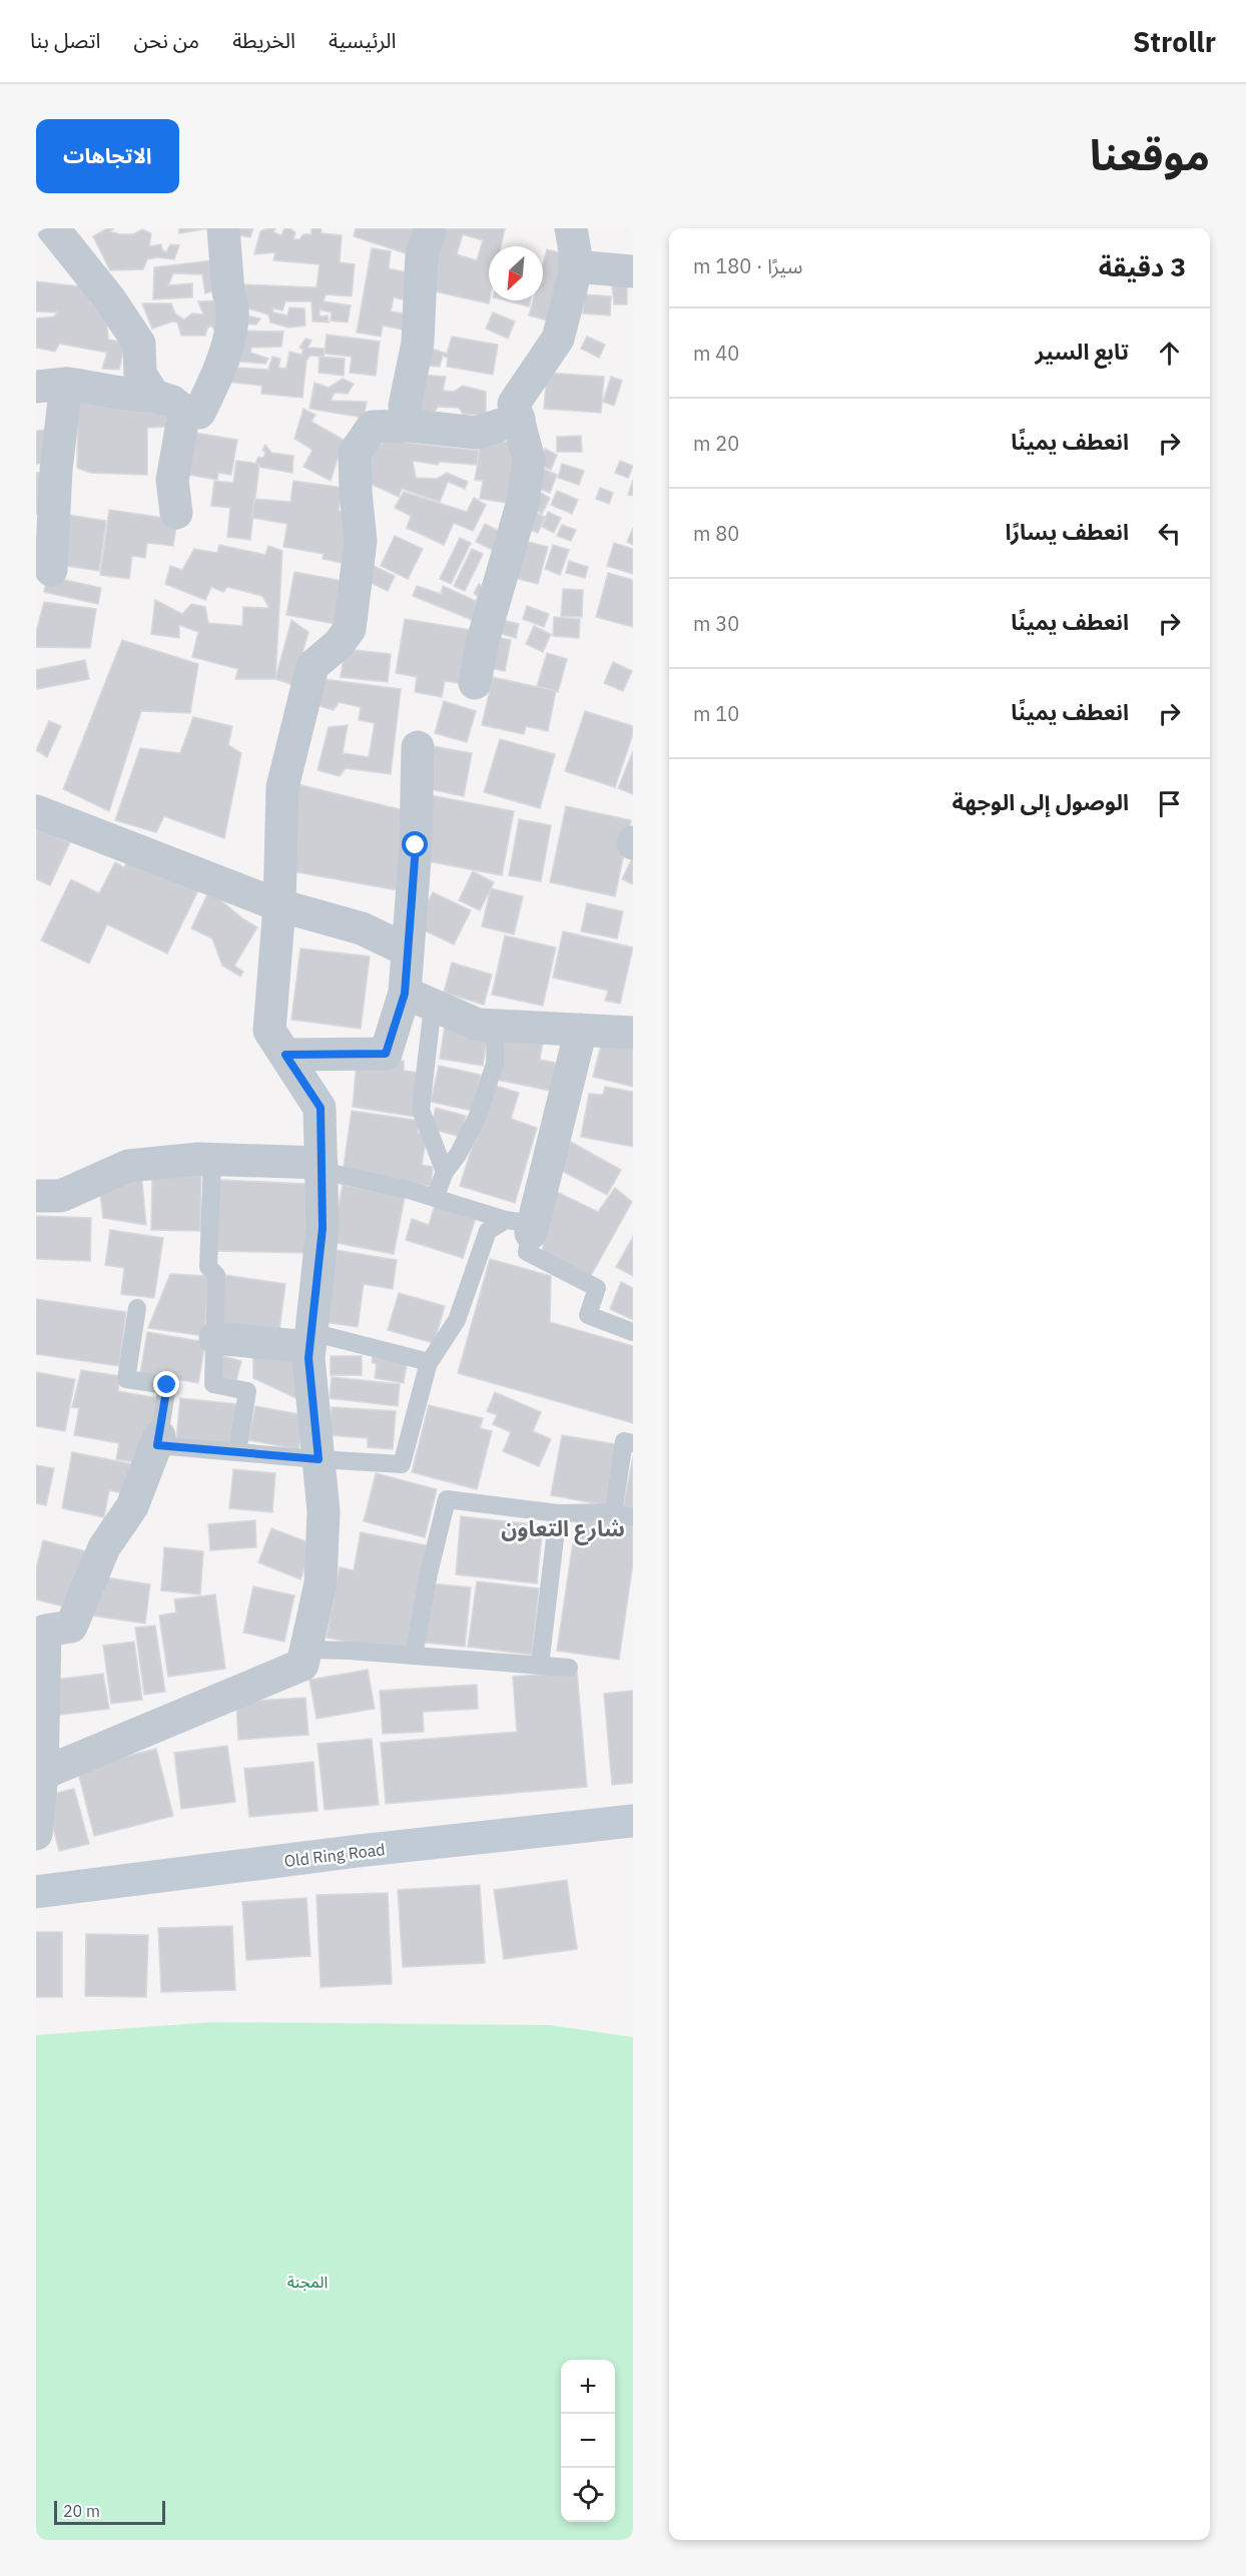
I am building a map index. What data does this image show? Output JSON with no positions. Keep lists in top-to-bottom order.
{
  "streets": {
    "street": ["Old Ring Road"]
  },
  "districts": ["شارع التعاون"],
  "parks": ["المجنة"],
  "scale_bar": "20 m",
  "north": "bottom left",
  "page": {
    "header": "Strollr",
    "nav": [
      "الرئيسية",
      "الخريطة",
      "من نحن",
      "اتصل بنا"
    ],
    "title": "موقعنا",
    "buttons": "الاتجاهات",
    "heading": ["3 دقيقة", "سيرًا · 180 m"],
    "list": [
      ["تابع السير", "40 m"],
      ["انعطف يمينًا", "20 m"],
      ["انعطف يسارًا", "80 m"],
      ["انعطف يمينًا", "30 m"],
      ["انعطف يمينًا", "10 m"],
      "الوصول إلى الوجهة"
    ],
    "map_buttons": ["+", "−"],
    "scale": "20 m"
  }
}
